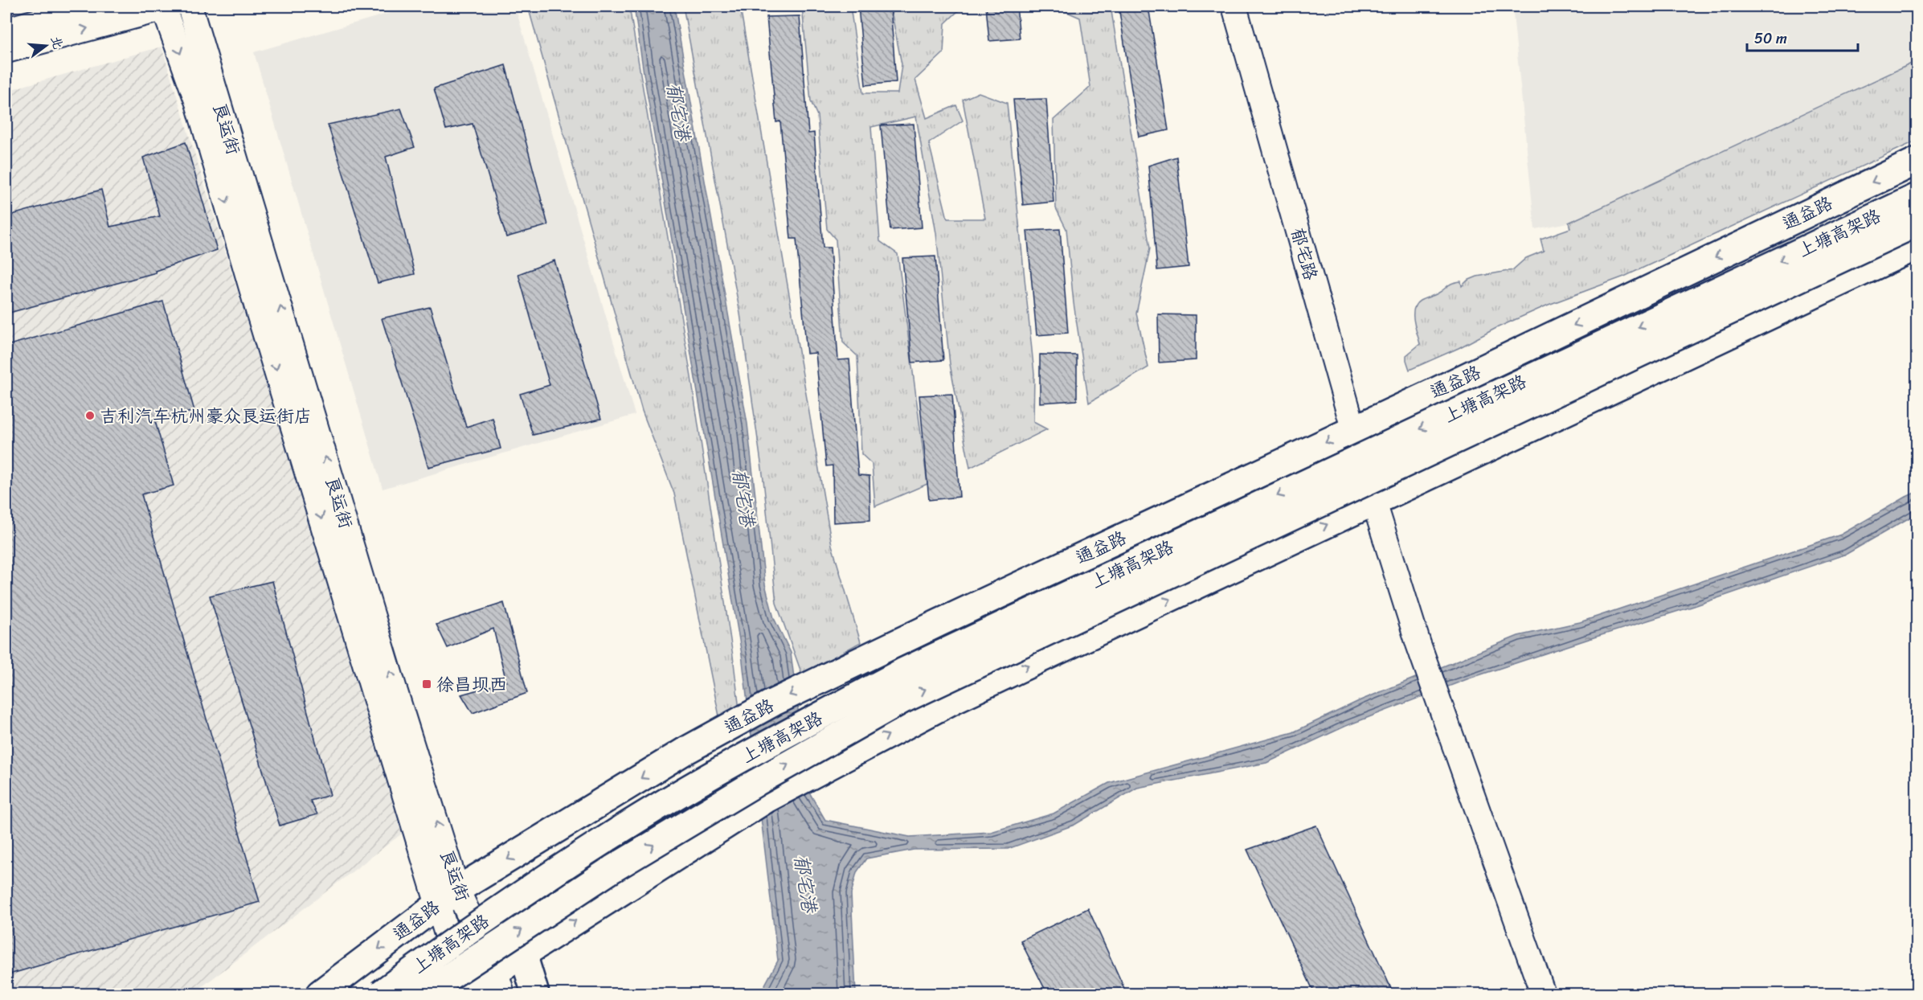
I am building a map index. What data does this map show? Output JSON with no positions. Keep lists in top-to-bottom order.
{
  "streets": {
    "main road": [
      "良运街",
      "通益路",
      "上塘高架路",
      "郁宅路"
    ]
  },
  "crossings": [
    ["良运街", "通益路"],
    ["通益路", "郁宅路"]
  ],
  "water": ["郁宅港"],
  "places": {
    "other": ["吉利汽车杭州豪众良运街店"],
    "transit": ["徐昌坝西"]
  },
  "scale_bar": "50 m",
  "north": "right"
}
